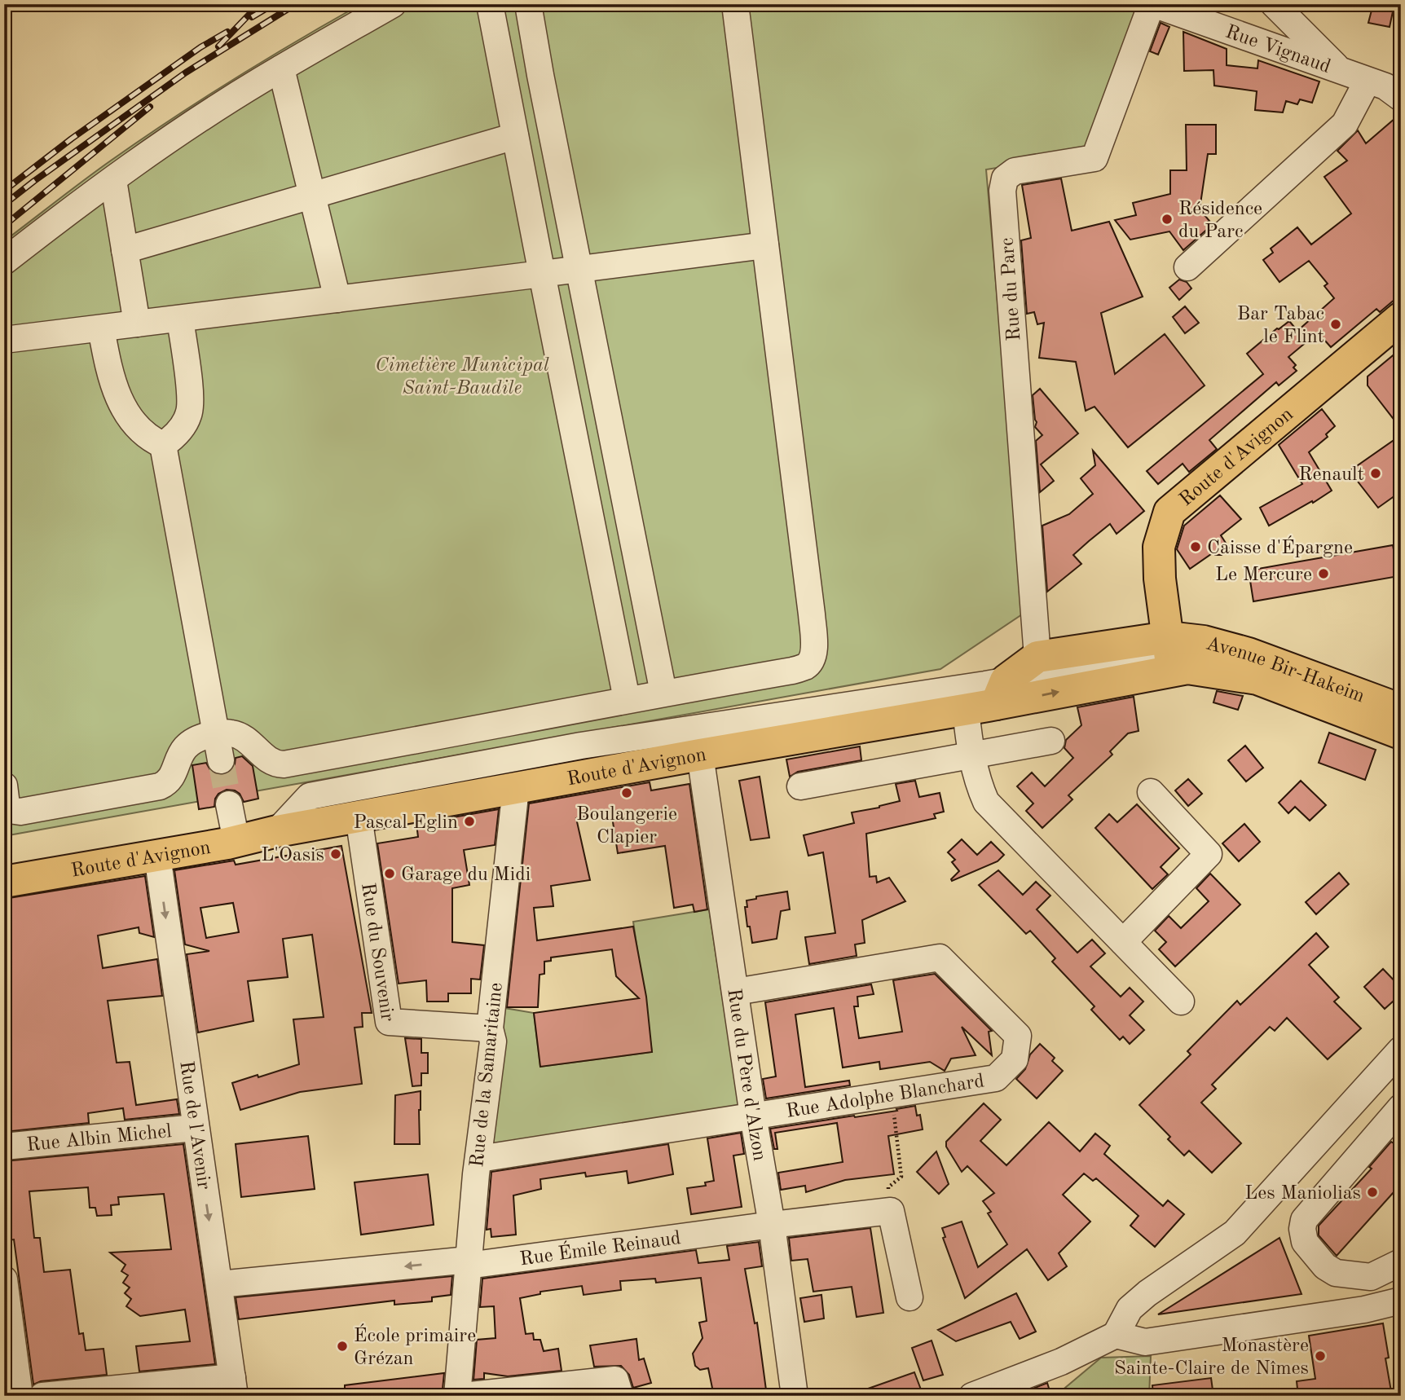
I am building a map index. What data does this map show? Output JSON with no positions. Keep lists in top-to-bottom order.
{
  "streets": {
    "main road": ["Route d'Avignon", "Avenue Bir-Hakeim"],
    "street": [
      "Rue Vignaud",
      "Rue du Parc",
      "Rue du Souvenir",
      "Rue de la Samaritaine",
      "Rue du Père d'Alzon",
      "Rue Adolphe Blanchard",
      "Rue de l'Avenir",
      "Rue Albin Michel",
      "Rue Émile Reinaud"
    ]
  },
  "crossings": [
    ["Rue Vignaud", "Rue du Parc"],
    ["Rue du Parc", "Route d'Avignon"],
    ["Route d'Avignon", "Avenue Bir-Hakeim"],
    ["Route d'Avignon", "Rue du Souvenir"],
    ["Route d'Avignon", "Rue de la Samaritaine"],
    ["Route d'Avignon", "Rue du Père d'Alzon"],
    ["Route d'Avignon", "Rue de l'Avenir"],
    ["Rue du Souvenir", "Rue de la Samaritaine"],
    ["Rue de la Samaritaine", "Rue Adolphe Blanchard"],
    ["Rue de la Samaritaine", "Rue Émile Reinaud"],
    ["Rue du Père d'Alzon", "Rue Adolphe Blanchard"],
    ["Rue du Père d'Alzon", "Rue Émile Reinaud"],
    ["Rue de l'Avenir", "Rue Albin Michel"],
    ["Rue de l'Avenir", "Rue Émile Reinaud"]
  ],
  "one_way": ["Rue de l'Avenir", "Rue Émile Reinaud"],
  "parks": ["Cimetière Municipal Saint-Baudile"],
  "places": [
    "Résidence du Parc",
    "Bar Tabac le Flint",
    "Renault",
    "Caisse d'Épargne",
    "Le Mercure",
    "Boulangerie Clapier",
    "Pascal Eglin",
    "L'Oasis",
    "Garage du Midi",
    "Les Maniolias",
    "École primaire Grézan",
    "Monastère Sainte-Claire de Nîmes"
  ]
}
